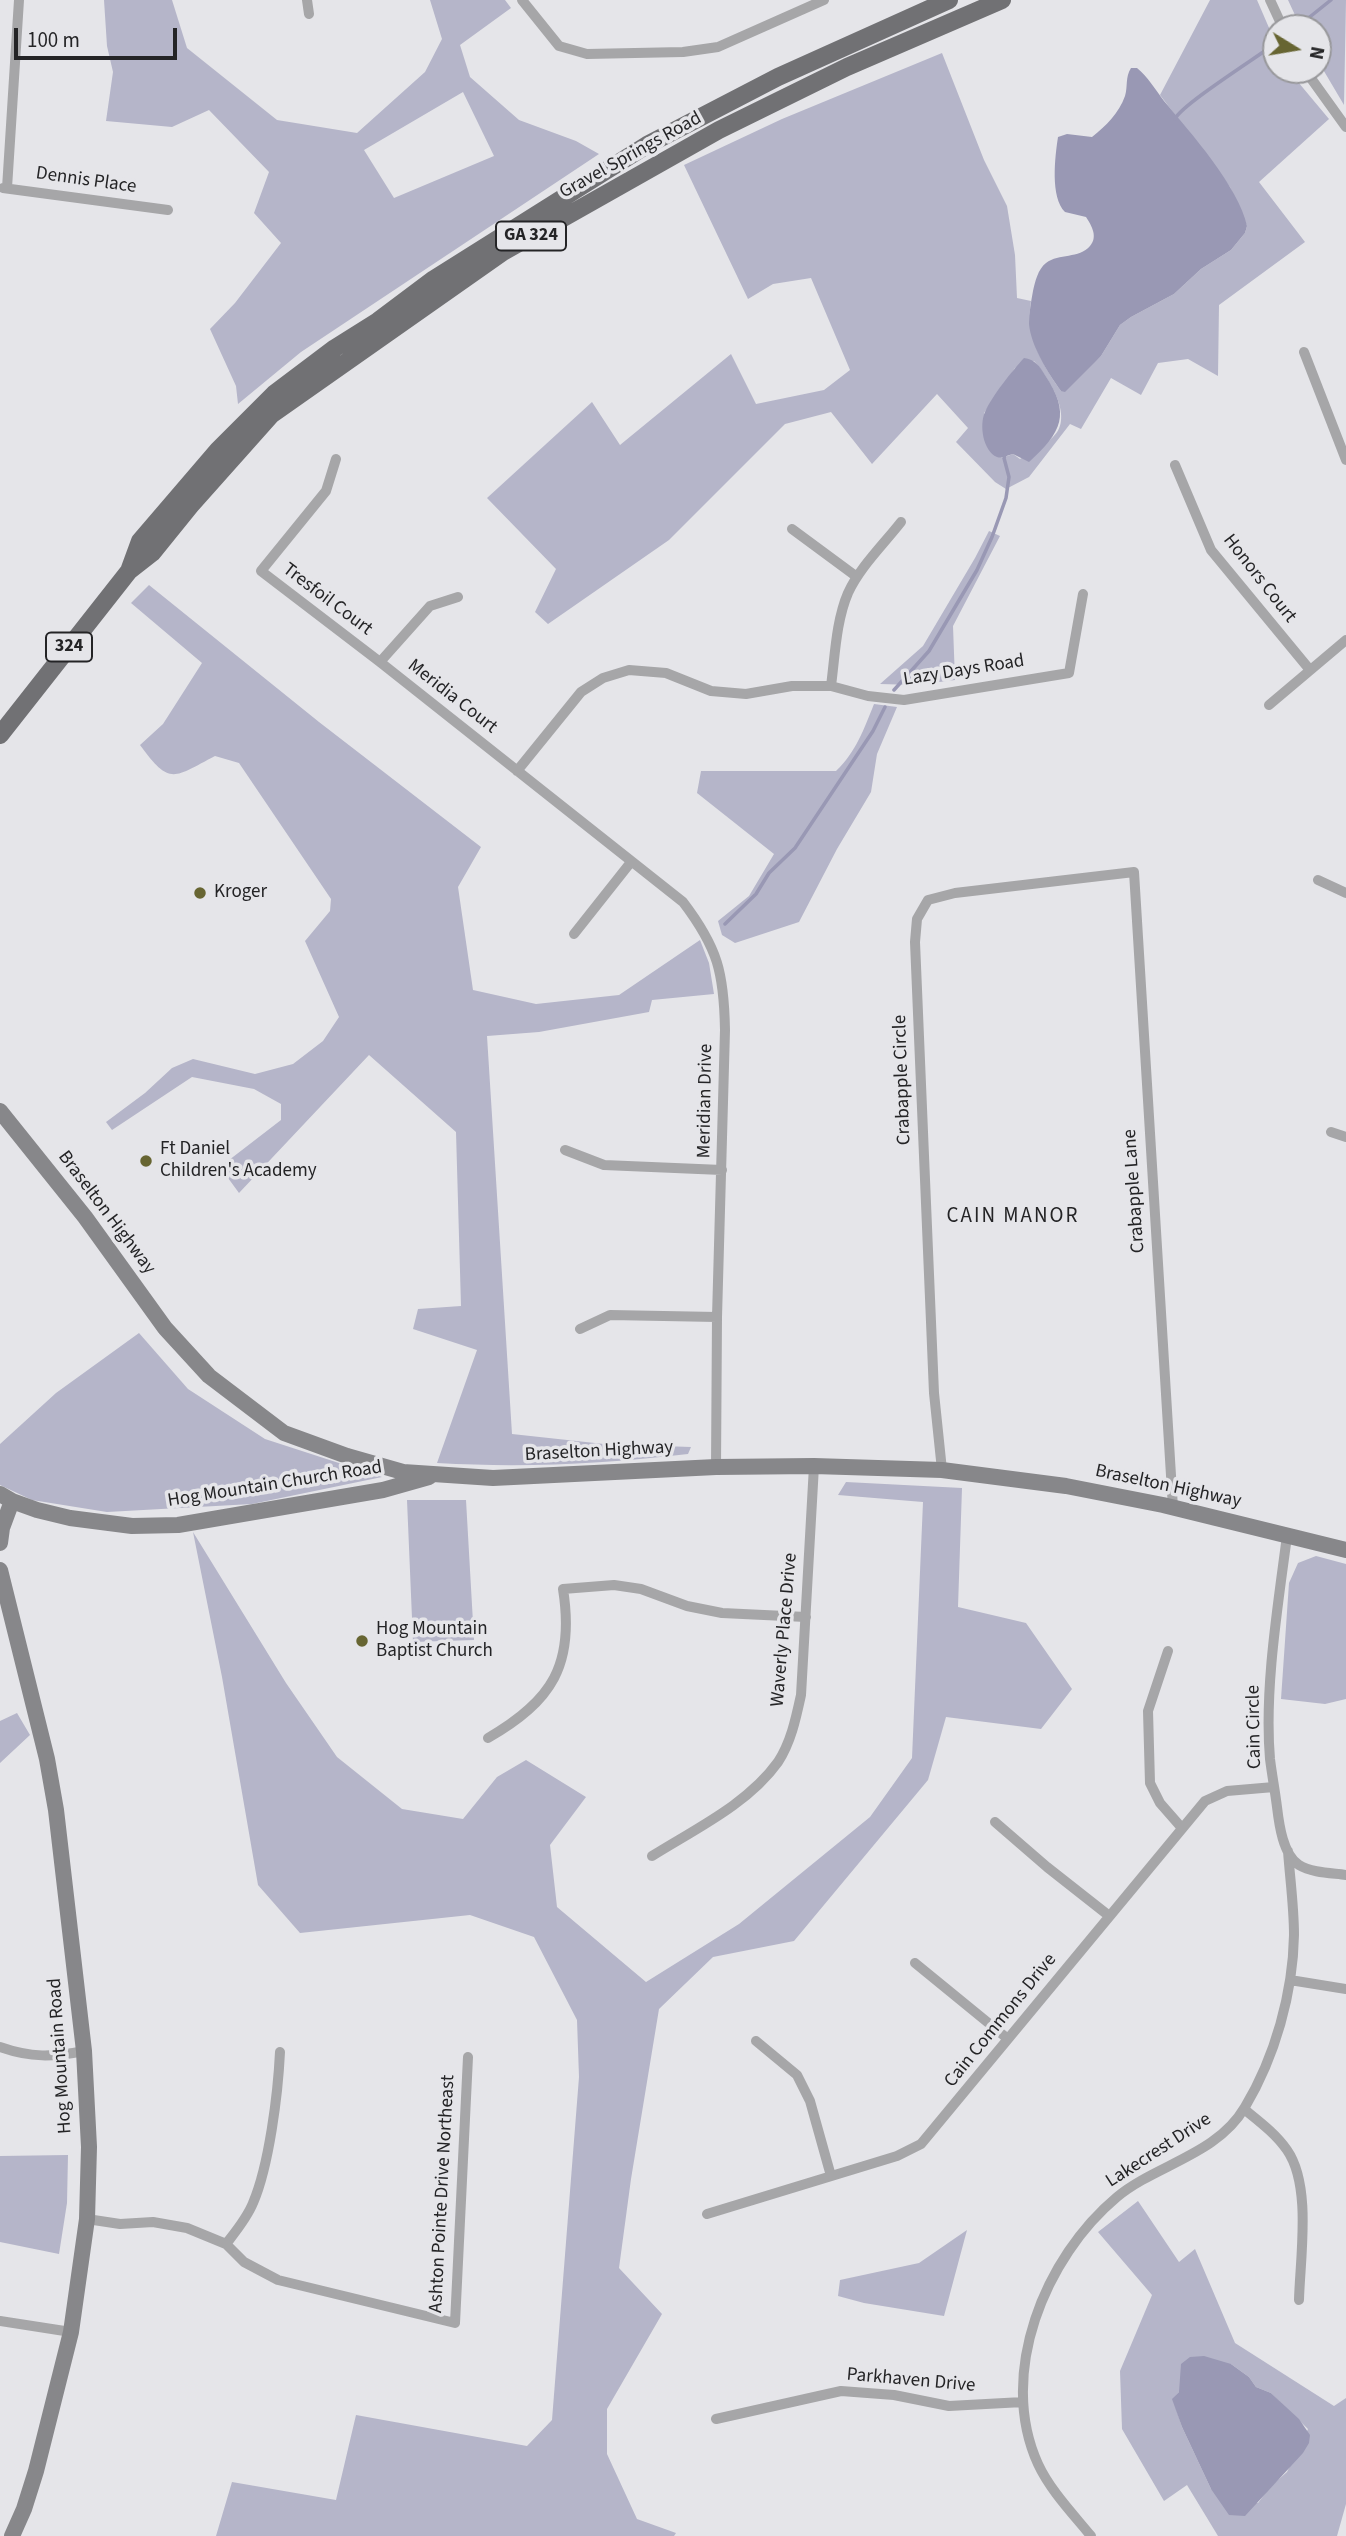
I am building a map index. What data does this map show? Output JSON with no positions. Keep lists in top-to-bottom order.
{
  "streets": {
    "main road": [
      "Gravel Springs Road",
      "GA 324",
      "324",
      "Braselton Highway",
      "Hog Mountain Church Road",
      "Hog Mountain Road"
    ],
    "street": [
      "Dennis Place",
      "Honors Court",
      "Tresfoil Court",
      "Lazy Days Road",
      "Meridia Court",
      "Crabapple Circle",
      "Meridian Drive",
      "Crabapple Lane",
      "Waverly Place Drive",
      "Cain Circle",
      "Cain Commons Drive",
      "Lakecrest Drive",
      "Ashton Pointe Drive Northeast",
      "Parkhaven Drive"
    ]
  },
  "crossings": [
    ["Tresfoil Court", "Meridia Court"],
    ["Lazy Days Road", "Meridia Court"],
    ["Crabapple Circle", "Crabapple Lane"],
    ["Crabapple Circle", "Braselton Highway"],
    ["Meridian Drive", "Braselton Highway"],
    ["Crabapple Lane", "Braselton Highway"],
    ["Braselton Highway", "Hog Mountain Church Road"],
    ["Braselton Highway", "Waverly Place Drive"],
    ["Braselton Highway", "Cain Circle"],
    ["Cain Circle", "Cain Commons Drive"],
    ["Cain Circle", "Lakecrest Drive"],
    ["Hog Mountain Road", "Ashton Pointe Drive Northeast"],
    ["Lakecrest Drive", "Parkhaven Drive"]
  ],
  "districts": ["CAIN MANOR"],
  "places": ["Kroger", "Ft Daniel Children's Academy", "Hog Mountain Baptist Church"],
  "scale_bar": "100 m",
  "north": "right"
}
